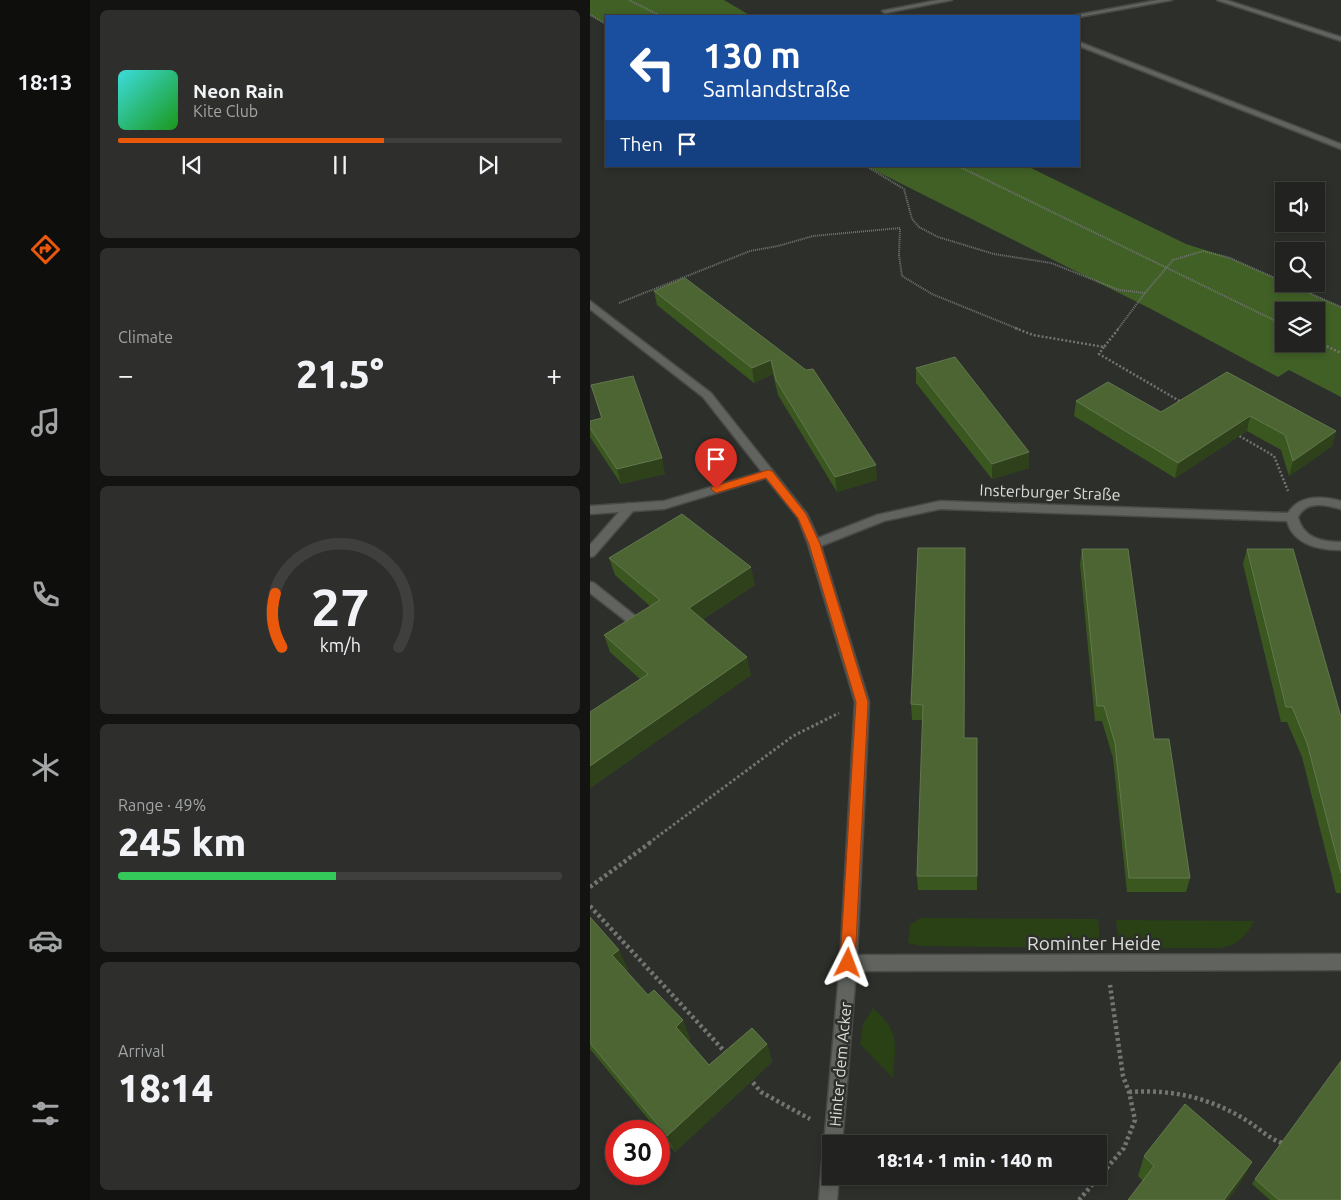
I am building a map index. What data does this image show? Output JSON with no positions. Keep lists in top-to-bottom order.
{
  "streets": {
    "street": ["Insterburger Straße", "Rominter Heide", "Hinter dem Acker"]
  },
  "crossings": [
    ["Insterburger Straße", "Hinter dem Acker"],
    ["Rominter Heide", "Hinter dem Acker"]
  ],
  "page": {
    "tabs": "18:13",
    "turn": ["130 m", "Samlandstraße"],
    "song": ["Neon Rain", "Kite Club"],
    "then": "Then",
    "tile": [
      "Climate",
      ["Range · 49%", "245 km"],
      ["Arrival", "18:14"]
    ],
    "heat": ["−", "21.5°", "+"],
    "limit": "30",
    "trip": "18:14 · 1 min · 140 m",
    "gauge": ["27", "km/h"]
  }
}
